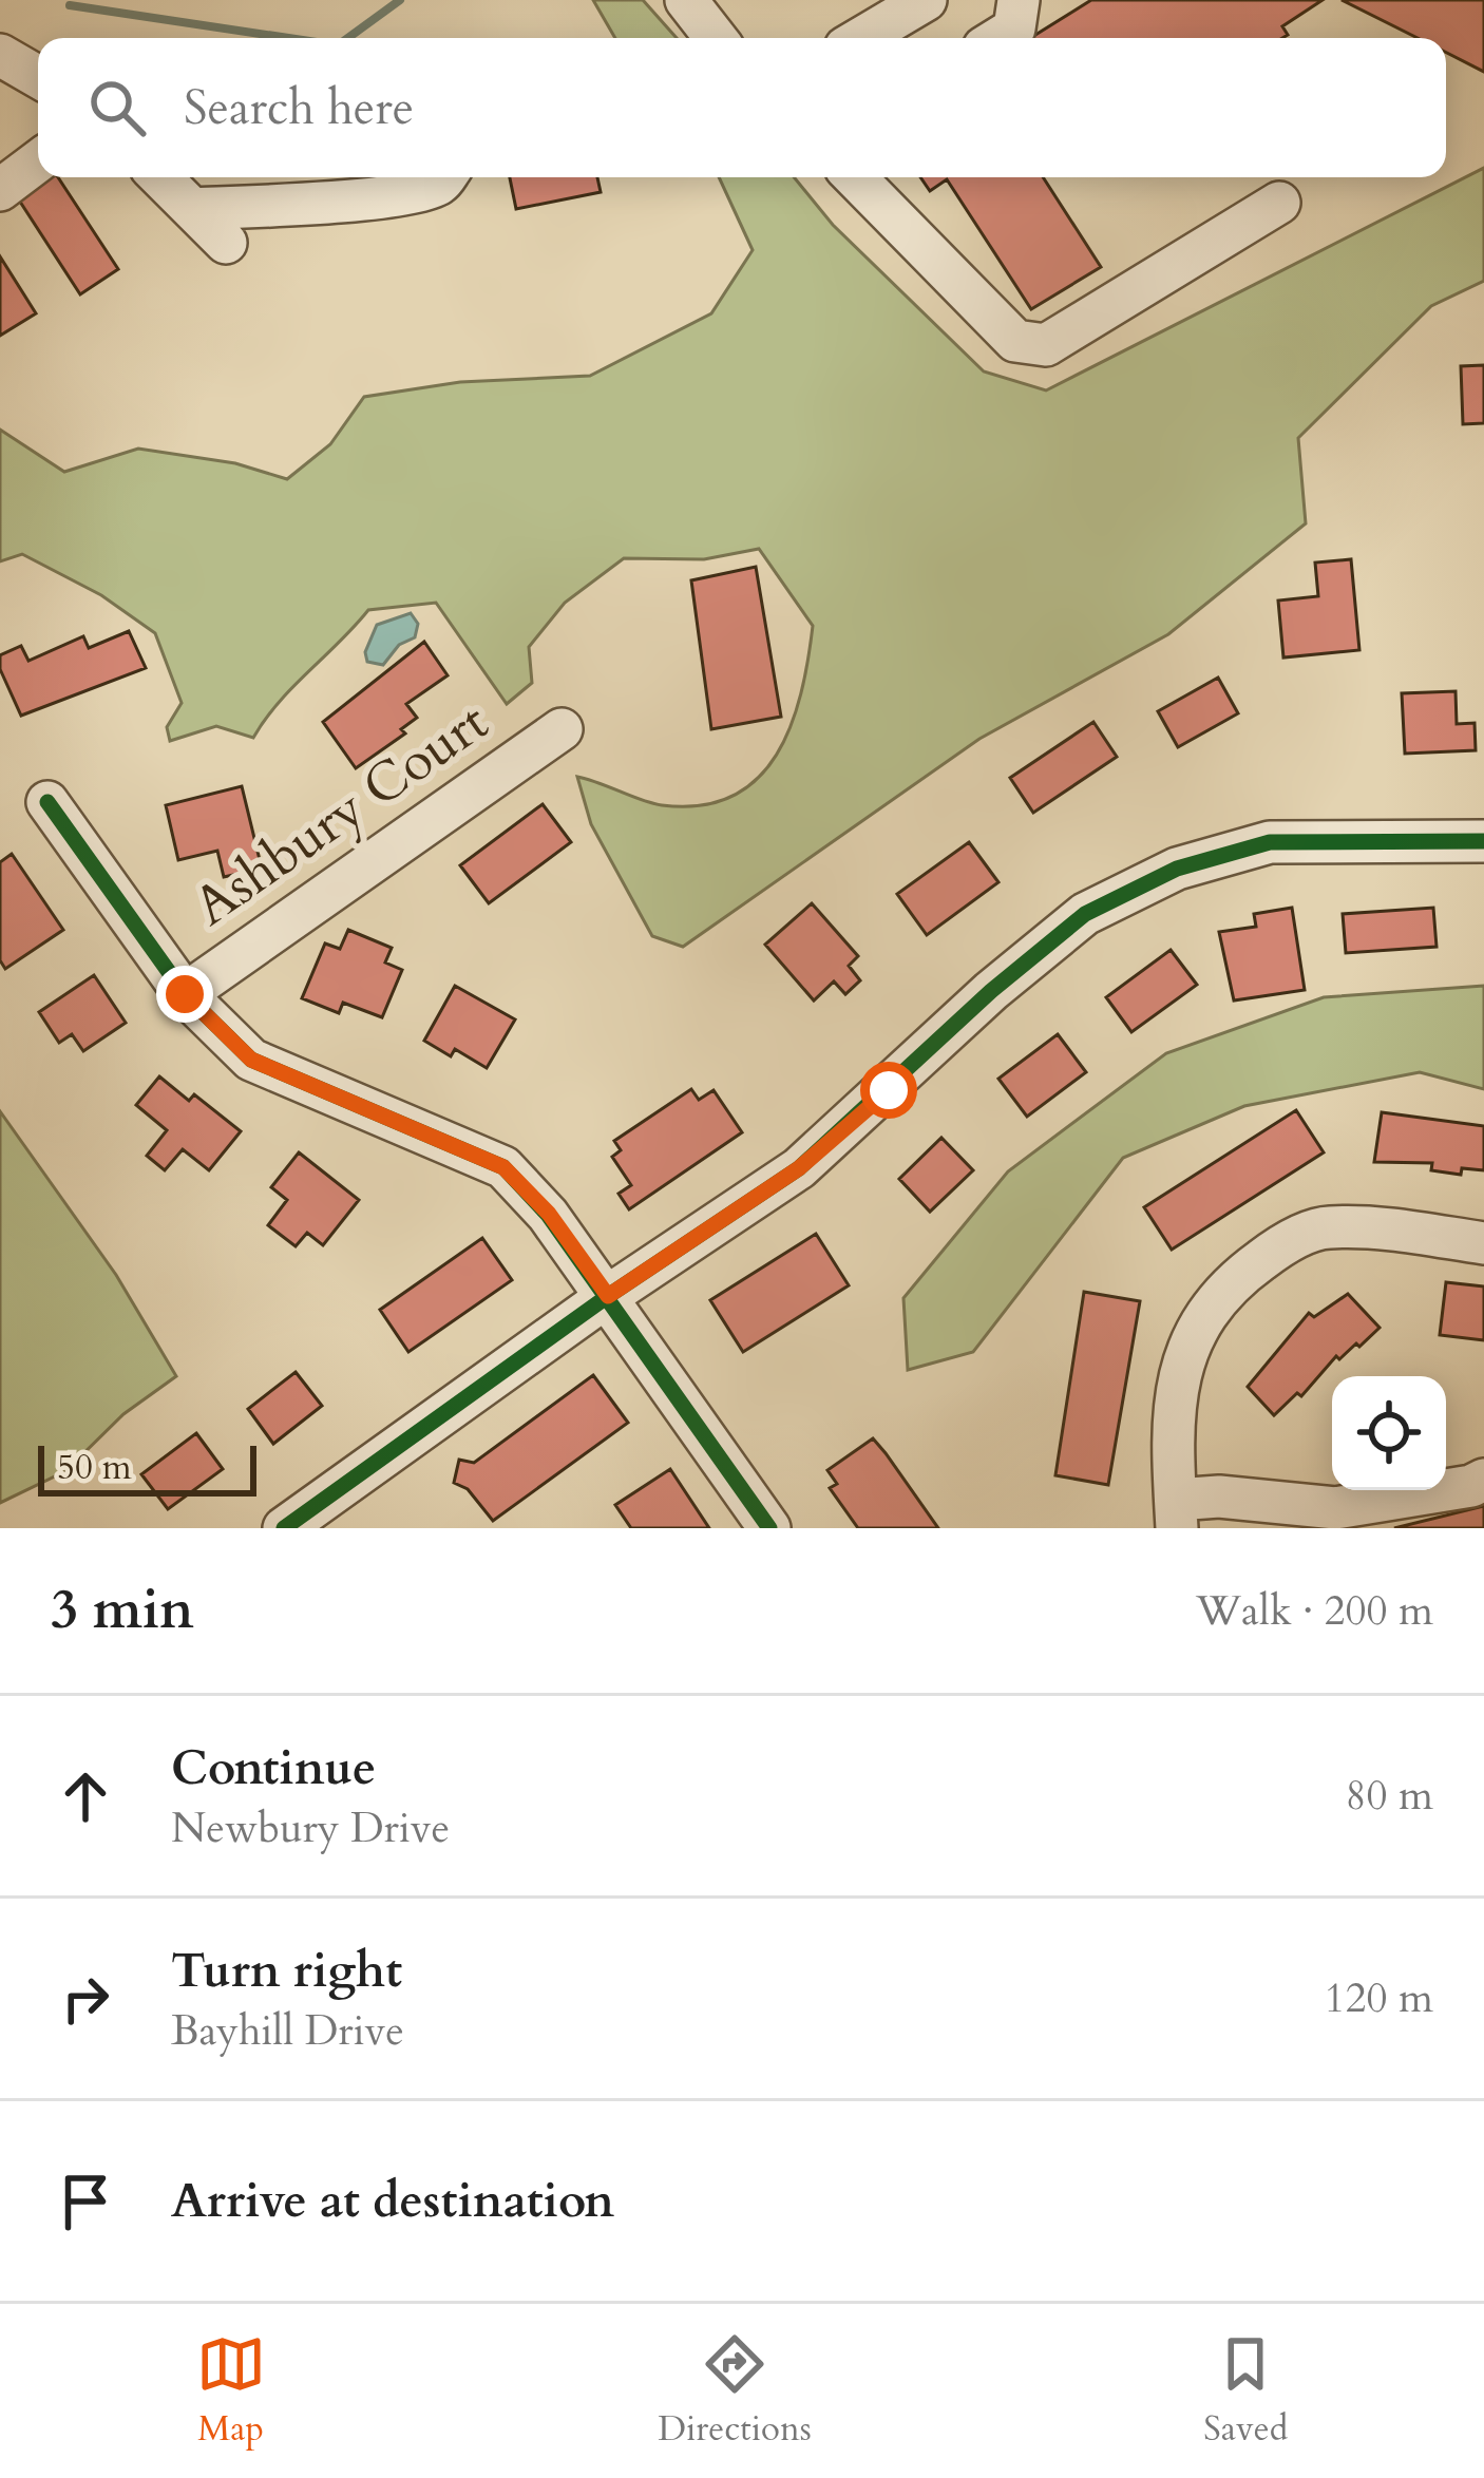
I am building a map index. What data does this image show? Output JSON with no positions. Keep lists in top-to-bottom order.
{
  "streets": {
    "street": ["Ashbury Court"]
  },
  "scale_bar": "50 m",
  "page": {
    "search": "Search here",
    "scale": "50 m",
    "heading": ["3 min", "Walk · 200 m"],
    "list": [
      ["Continue", "Newbury Drive", "80 m"],
      ["Turn right", "Bayhill Drive", "120 m"],
      "Arrive at destination"
    ],
    "nav": ["Map", "Directions", "Saved"]
  }
}
